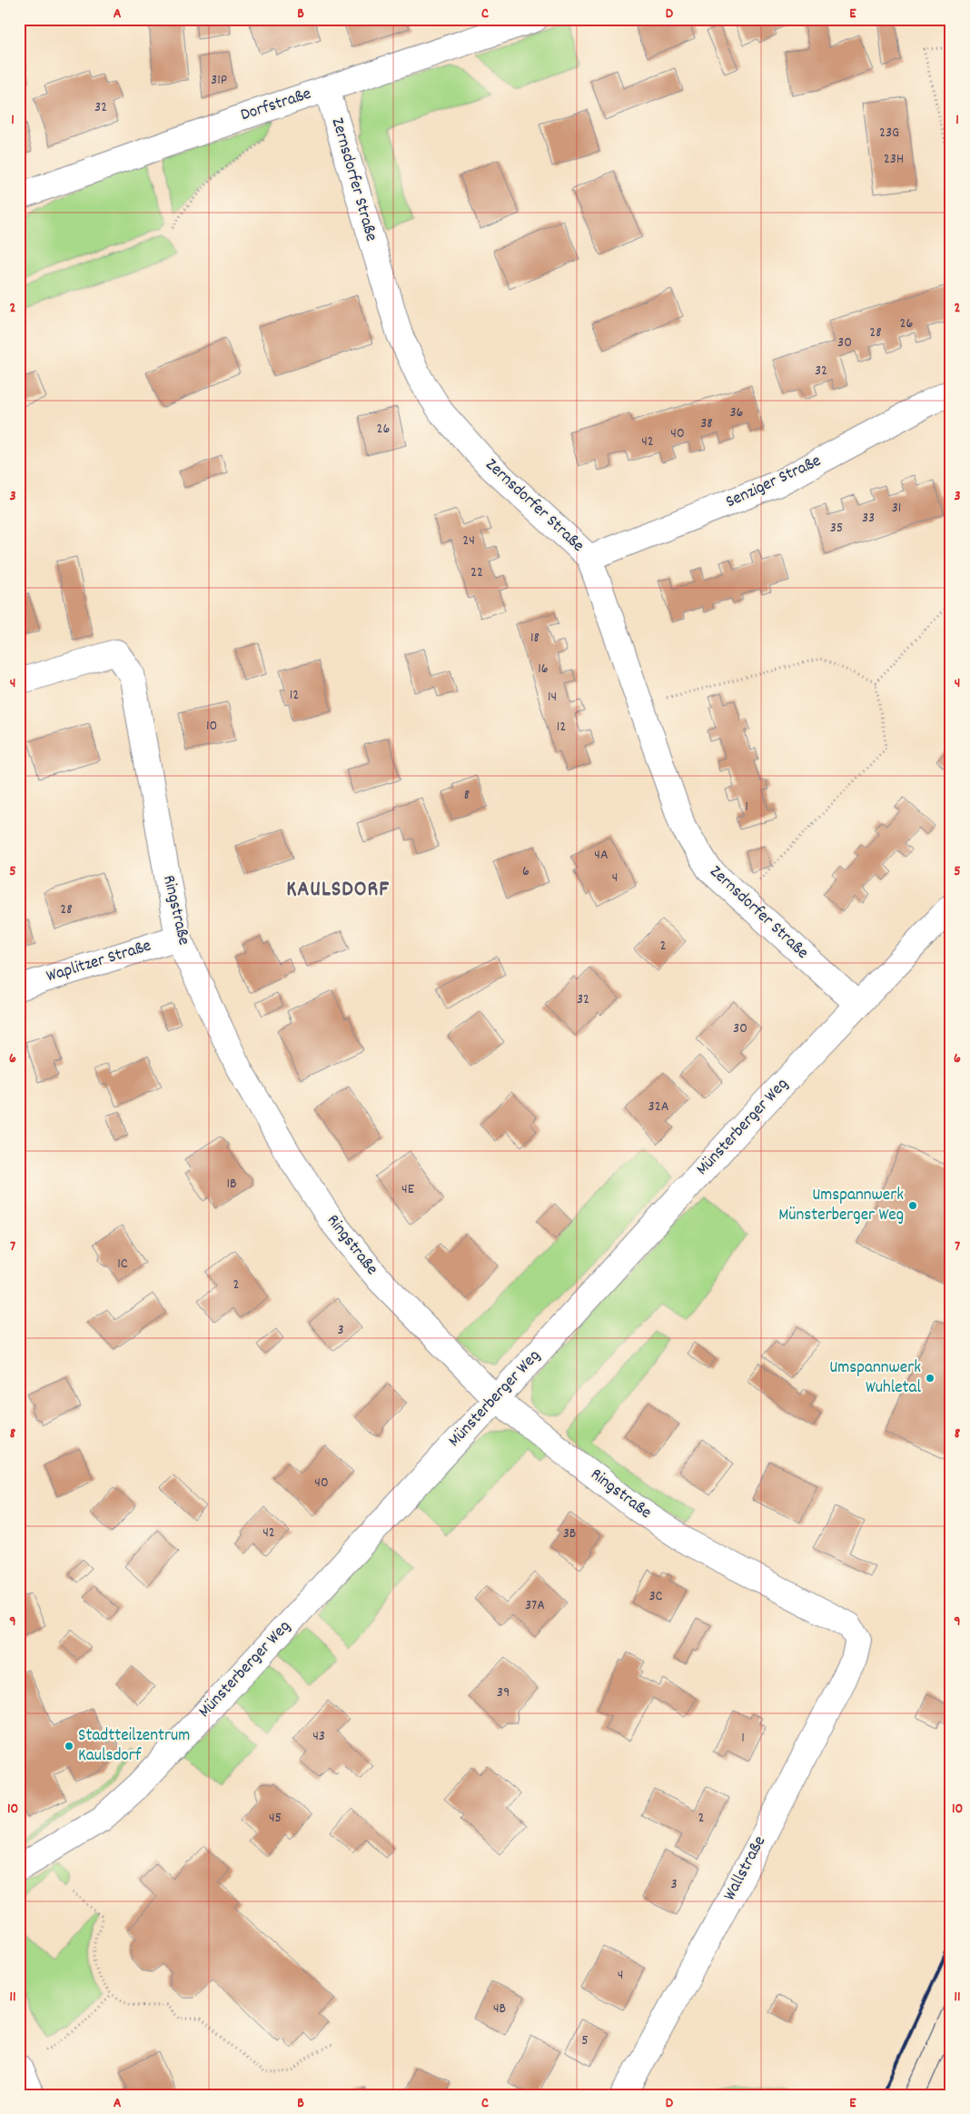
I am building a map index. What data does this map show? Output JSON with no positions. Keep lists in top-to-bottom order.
{
  "streets": {
    "street": [
      "Dorfstraße",
      "Zernsdorfer Straße",
      "Senziger Straße",
      "Ringstraße",
      "Waplitzer Straße",
      "Münsterberger Weg",
      "Wallstraße"
    ]
  },
  "crossings": [
    ["Dorfstraße", "Zernsdorfer Straße"],
    ["Zernsdorfer Straße", "Senziger Straße"],
    ["Zernsdorfer Straße", "Münsterberger Weg"],
    ["Ringstraße", "Waplitzer Straße"],
    ["Ringstraße", "Münsterberger Weg"],
    ["Ringstraße", "Wallstraße"]
  ],
  "districts": ["KAULSDORF"],
  "places": ["Umspannwerk Münsterberger Weg", "Umspannwerk Wuhletal", "Stadtteilzentrum Kaulsdorf"],
  "house_numbers": [
    "31P",
    "32",
    "23G",
    "23H",
    "26",
    "28",
    "30",
    "32",
    "36",
    "38",
    "26",
    "40",
    "42",
    "31",
    "33",
    "35",
    "24",
    "22",
    "18",
    "16",
    "12",
    "14",
    "10",
    "12",
    "8",
    "1",
    "4A",
    "6",
    "4",
    "28",
    "2",
    "32",
    "30",
    "32A",
    "1B",
    "4E",
    "1C",
    "2",
    "3",
    "40",
    "42",
    "3B",
    "3C",
    "37A",
    "39",
    "43",
    "1",
    "45",
    "2",
    "3",
    "4",
    "4B",
    "5"
  ],
  "grid": {
    "columns": [
      "A",
      "B",
      "C",
      "D",
      "E"
    ],
    "rows": [
      "1",
      "2",
      "3",
      "4",
      "5",
      "6",
      "7",
      "8",
      "9",
      "10",
      "11"
    ]
  }
}
